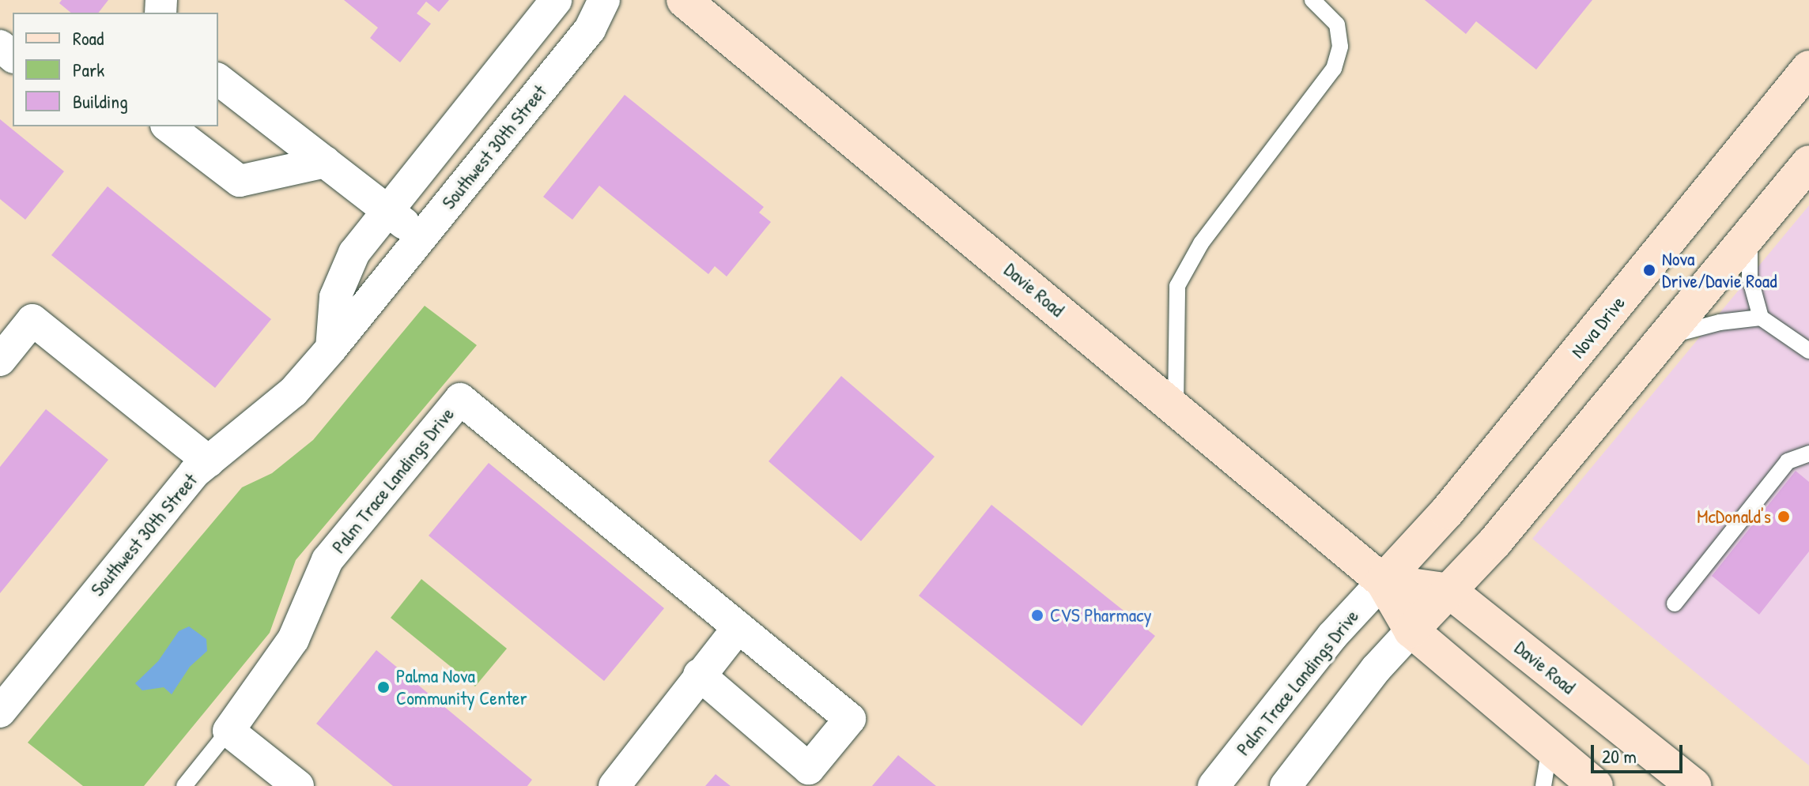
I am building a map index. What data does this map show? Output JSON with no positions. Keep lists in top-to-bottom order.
{
  "streets": {
    "main road": ["Davie Road", "Nova Drive"],
    "street": ["Southwest 30th Street", "Palm Trace Landings Drive"]
  },
  "crossings": [
    ["Davie Road", "Nova Drive"],
    ["Davie Road", "Palm Trace Landings Drive"],
    ["Nova Drive", "Palm Trace Landings Drive"]
  ],
  "places": [
    "Nova Drive/Davie Road",
    "McDonald's",
    "CVS Pharmacy",
    "Palma Nova Community Center"
  ],
  "legend": ["Road", "Park", "Building"],
  "scale_bar": "20 m"
}
